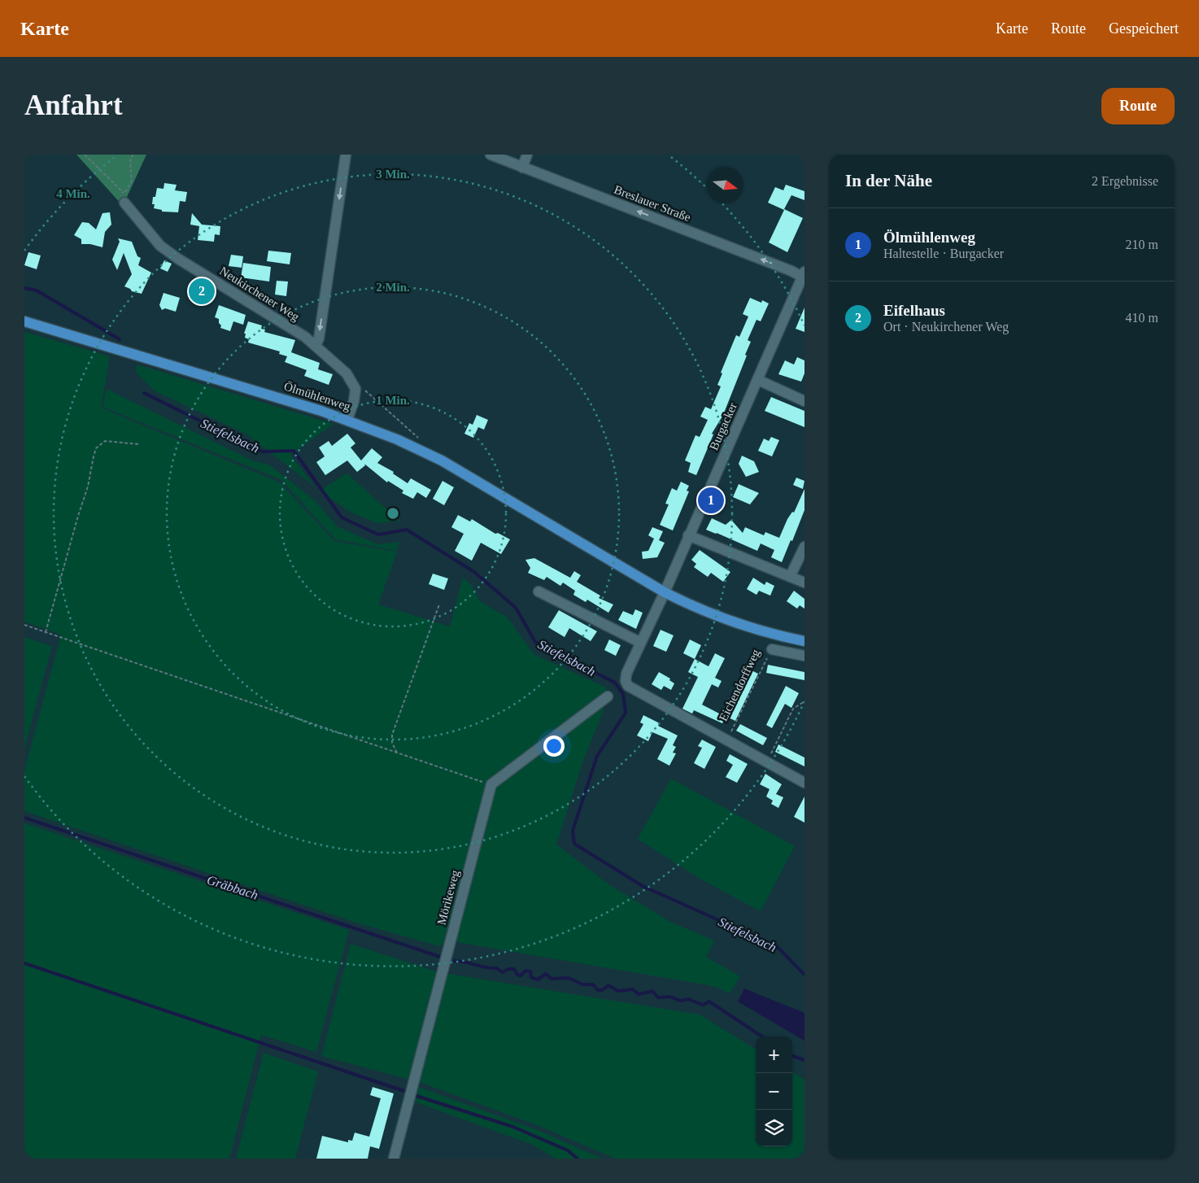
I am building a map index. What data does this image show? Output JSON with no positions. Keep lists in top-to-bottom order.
{
  "streets": {
    "main road": ["Ölmühlenweg"],
    "street": [
      "Breslauer Straße",
      "Neukirchener Weg",
      "Burgacker",
      "Eichendorffweg",
      "Mörikeweg"
    ]
  },
  "crossings": [
    ["Breslauer Straße", "Burgacker"],
    ["Ölmühlenweg", "Burgacker"]
  ],
  "one_way": ["Breslauer Straße"],
  "water": ["Stiefelsbach", "Gräbbach"],
  "north": "right",
  "page": {
    "header": "Karte",
    "nav": ["Karte", "Route", "Gespeichert"],
    "buttons": "Route",
    "title": "Anfahrt",
    "heading": ["In der Nähe", "2 Ergebnisse"],
    "list": [
      {
        "mark": "1",
        "name": "Ölmühlenweg",
        "note": "Haltestelle · Burgacker",
        "value": "210 m"
      },
      {
        "mark": "2",
        "name": "Eifelhaus",
        "note": "Ort · Neukirchener Weg",
        "value": "410 m"
      }
    ],
    "pins": ["2", "1"],
    "map_buttons": ["+", "−"]
  },
  "rings": [
    "3 Min.",
    "4 Min.",
    "2 Min.",
    "1 Min."
  ]
}
